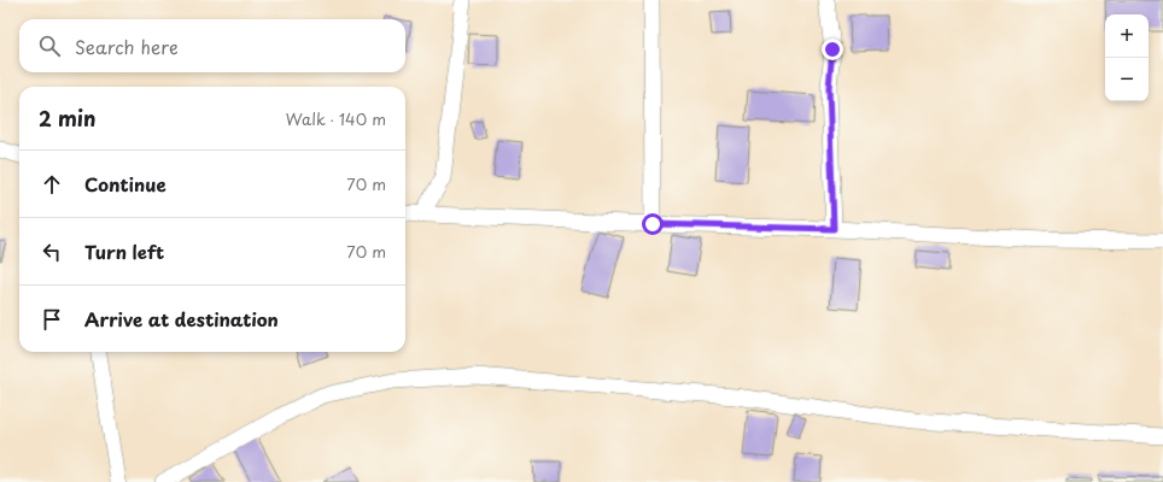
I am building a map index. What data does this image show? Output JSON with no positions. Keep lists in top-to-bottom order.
{
  "page": {
    "map_buttons": ["+", "−"],
    "search": "Search here",
    "heading": ["2 min", "Walk · 140 m"],
    "list": [
      ["Continue", "70 m"],
      ["Turn left", "70 m"],
      "Arrive at destination"
    ]
  }
}
